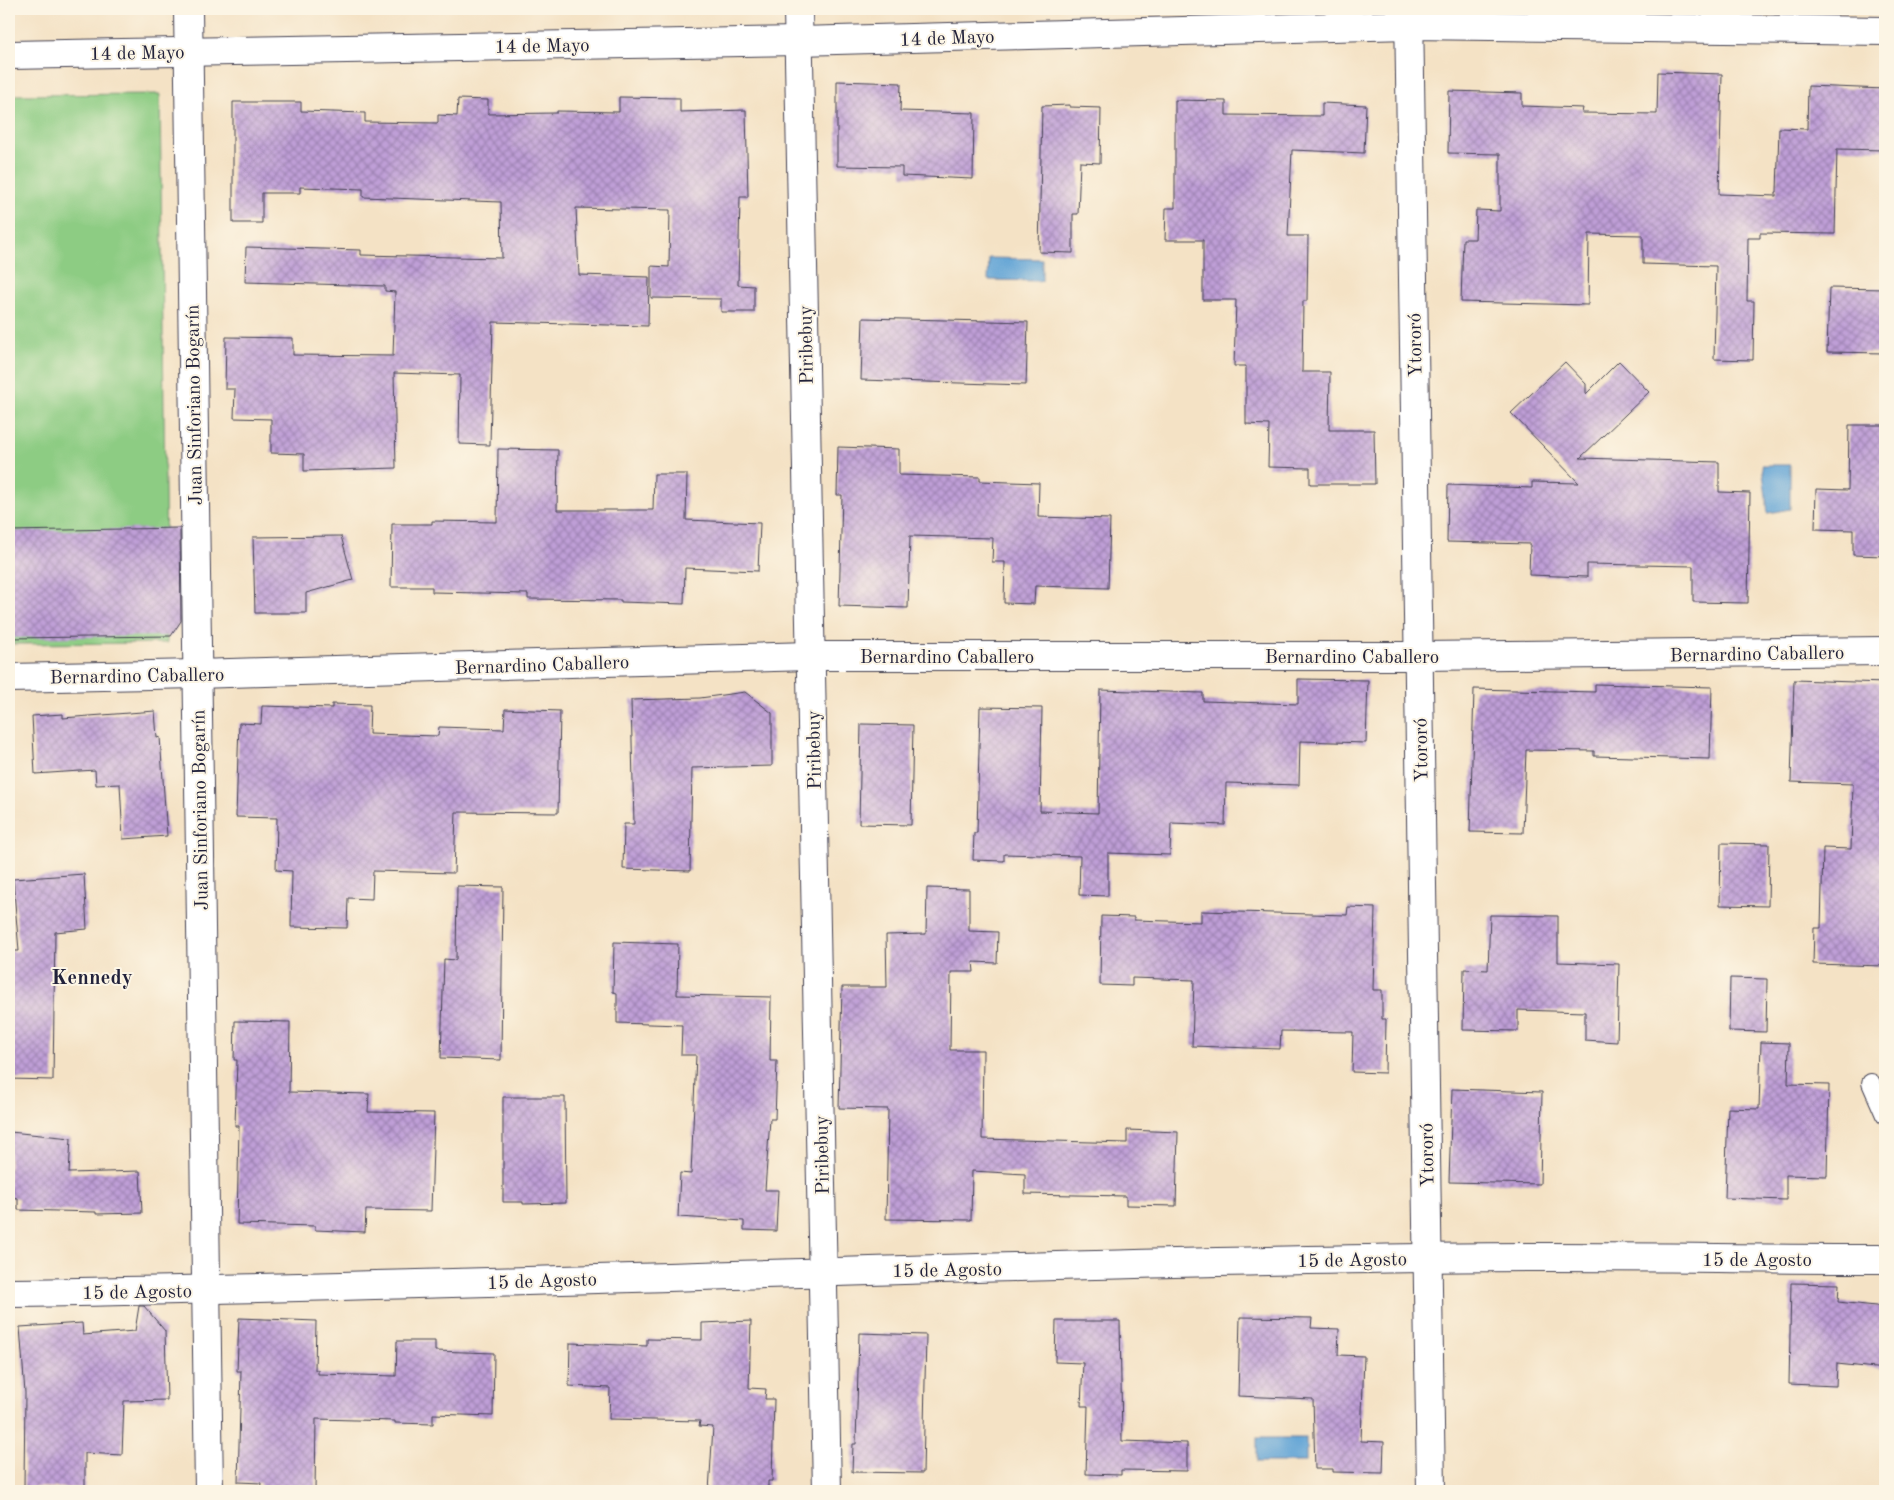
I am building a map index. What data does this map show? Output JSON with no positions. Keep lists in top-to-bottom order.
{
  "streets": {
    "street": [
      "14 de Mayo",
      "Piribebuy",
      "Ytororó",
      "Juan Sinforiano Bogarín",
      "Bernardino Caballero",
      "15 de Agosto"
    ]
  },
  "crossings": [
    ["14 de Mayo", "Piribebuy"],
    ["14 de Mayo", "Ytororó"],
    ["14 de Mayo", "Juan Sinforiano Bogarín"],
    ["Piribebuy", "Bernardino Caballero"],
    ["Piribebuy", "15 de Agosto"],
    ["Ytororó", "Bernardino Caballero"],
    ["Ytororó", "15 de Agosto"],
    ["Juan Sinforiano Bogarín", "Bernardino Caballero"],
    ["Juan Sinforiano Bogarín", "15 de Agosto"]
  ],
  "districts": ["Kennedy"]
}
